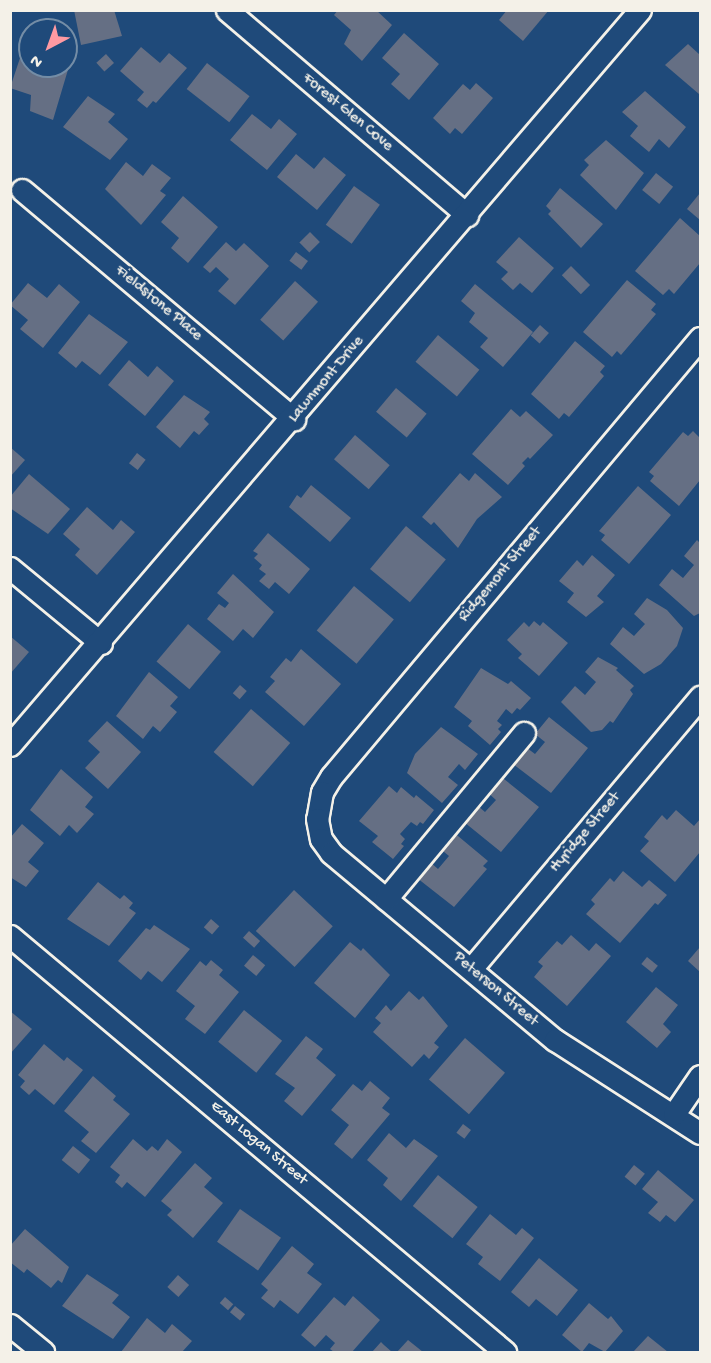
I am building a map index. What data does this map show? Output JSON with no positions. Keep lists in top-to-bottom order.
{
  "streets": {
    "street": [
      "Forest Glen Cove",
      "Fieldstone Place",
      "Lawnmont Drive",
      "Ridgemont Street",
      "Hyridge Street",
      "Peterson Street",
      "East Logan Street"
    ]
  },
  "crossings": [
    ["Forest Glen Cove", "Lawnmont Drive"],
    ["Fieldstone Place", "Lawnmont Drive"],
    ["Ridgemont Street", "Peterson Street"],
    ["Hyridge Street", "Peterson Street"]
  ],
  "north": "bottom left"
}
